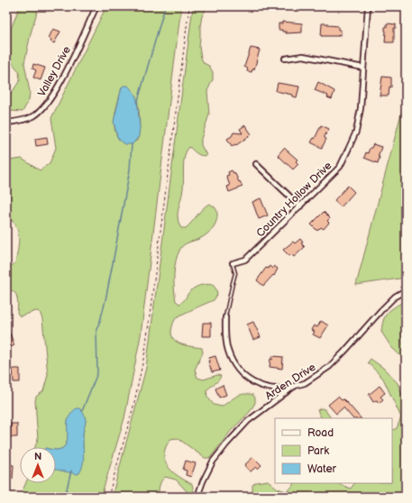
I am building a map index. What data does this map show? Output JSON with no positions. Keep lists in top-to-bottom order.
{
  "streets": {
    "street": ["Valley Drive", "Country Hollow Drive", "Arden Drive"]
  },
  "legend": ["Road", "Park", "Water"],
  "north": "top"
}
